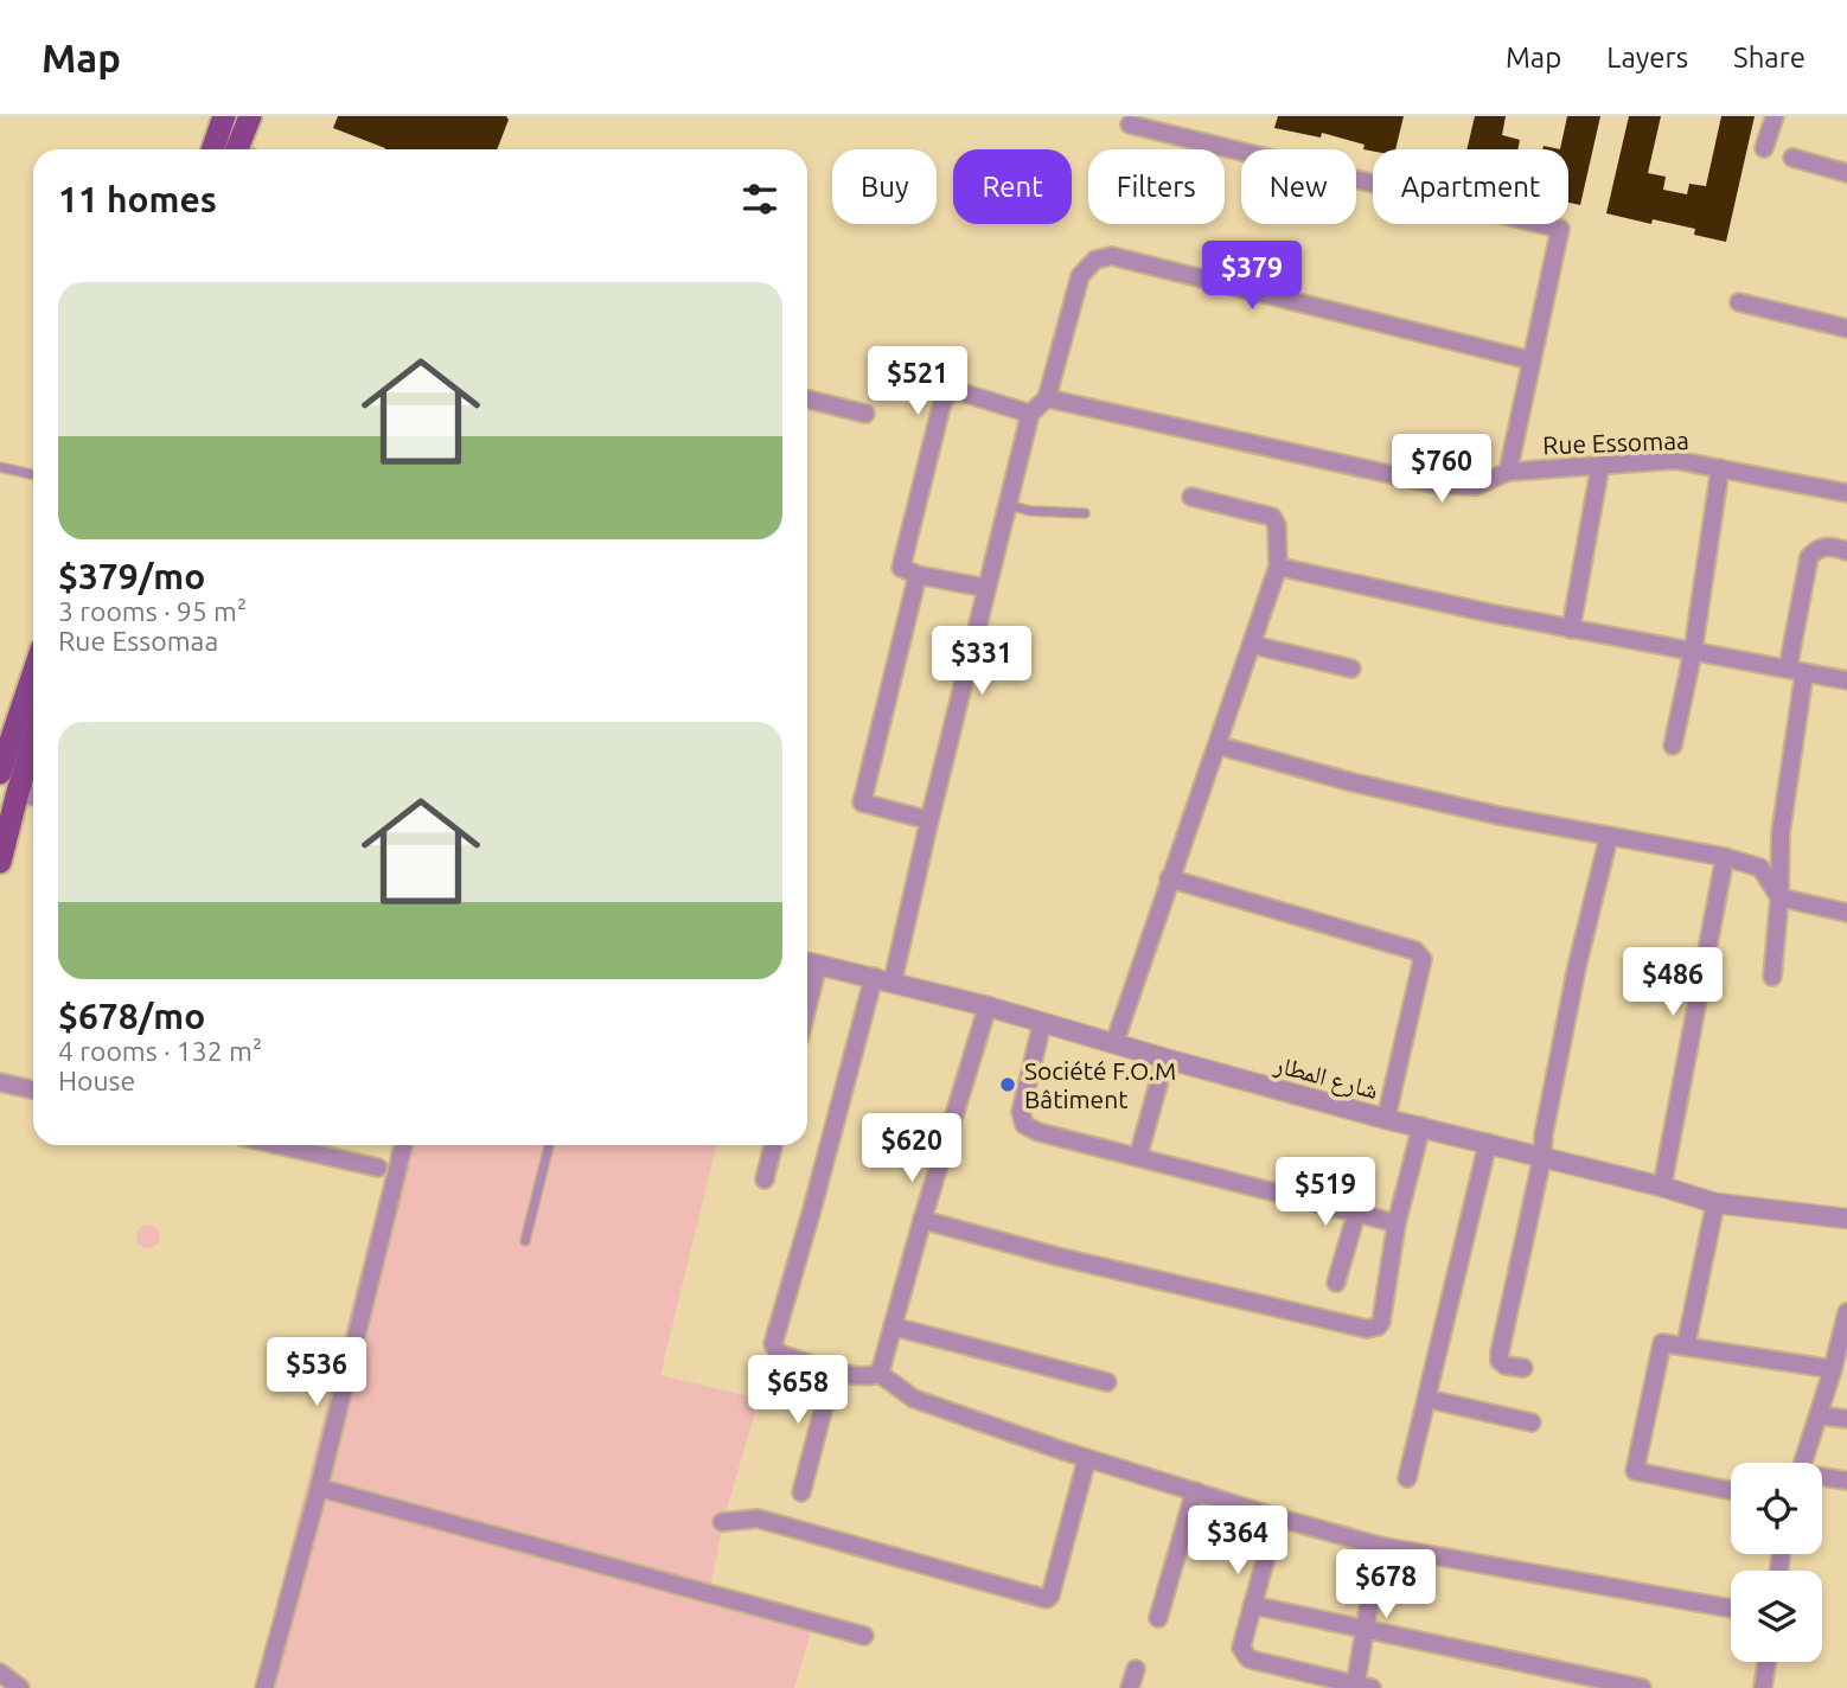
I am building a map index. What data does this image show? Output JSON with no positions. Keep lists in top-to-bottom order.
{
  "streets": {
    "street": ["Rue Essomaa", "شارع المطار"]
  },
  "places": ["Société F.O.M Bâtiment"],
  "page": {
    "header": "Map",
    "nav": ["Map", "Layers", "Share"],
    "chip": [
      "Buy",
      "Rent",
      "Filters",
      "New",
      "Apartment"
    ],
    "heading": "11 homes",
    "price": [
      "$379",
      "$521",
      "$760",
      "$331",
      "$486",
      "$620",
      "$519",
      "$536",
      "$658",
      "$364",
      "$678"
    ],
    "list": [
      {
        "name": "$379/mo",
        "note": "3 rooms · 95 m² · Rue Essomaa"
      },
      {
        "name": "$678/mo",
        "note": "4 rooms · 132 m² · House"
      }
    ]
  }
}
